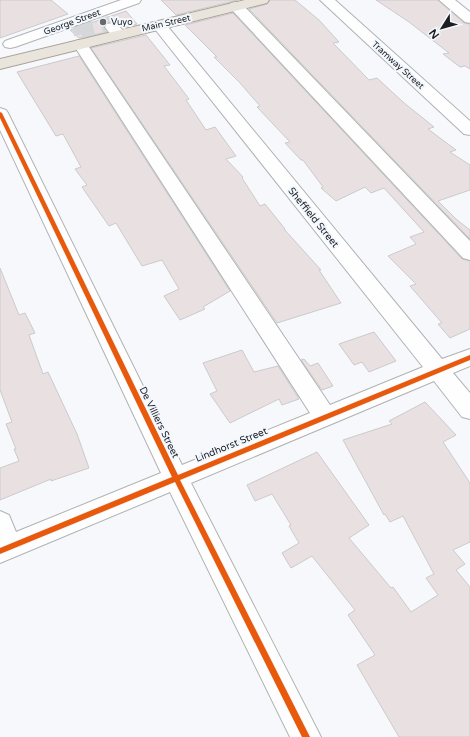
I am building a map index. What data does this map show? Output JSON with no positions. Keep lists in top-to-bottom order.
{
  "streets": {
    "main road": ["Main Street"],
    "street": [
      "George Street",
      "Tramway Street",
      "Sheffield Street",
      "De Villiers Street",
      "Lindhorst Street"
    ]
  },
  "crossings": [
    ["George Street", "Main Street"],
    ["Main Street", "Sheffield Street"],
    ["Sheffield Street", "Lindhorst Street"],
    ["De Villiers Street", "Lindhorst Street"]
  ],
  "places": ["Vuyo"],
  "north": "bottom left"
}
